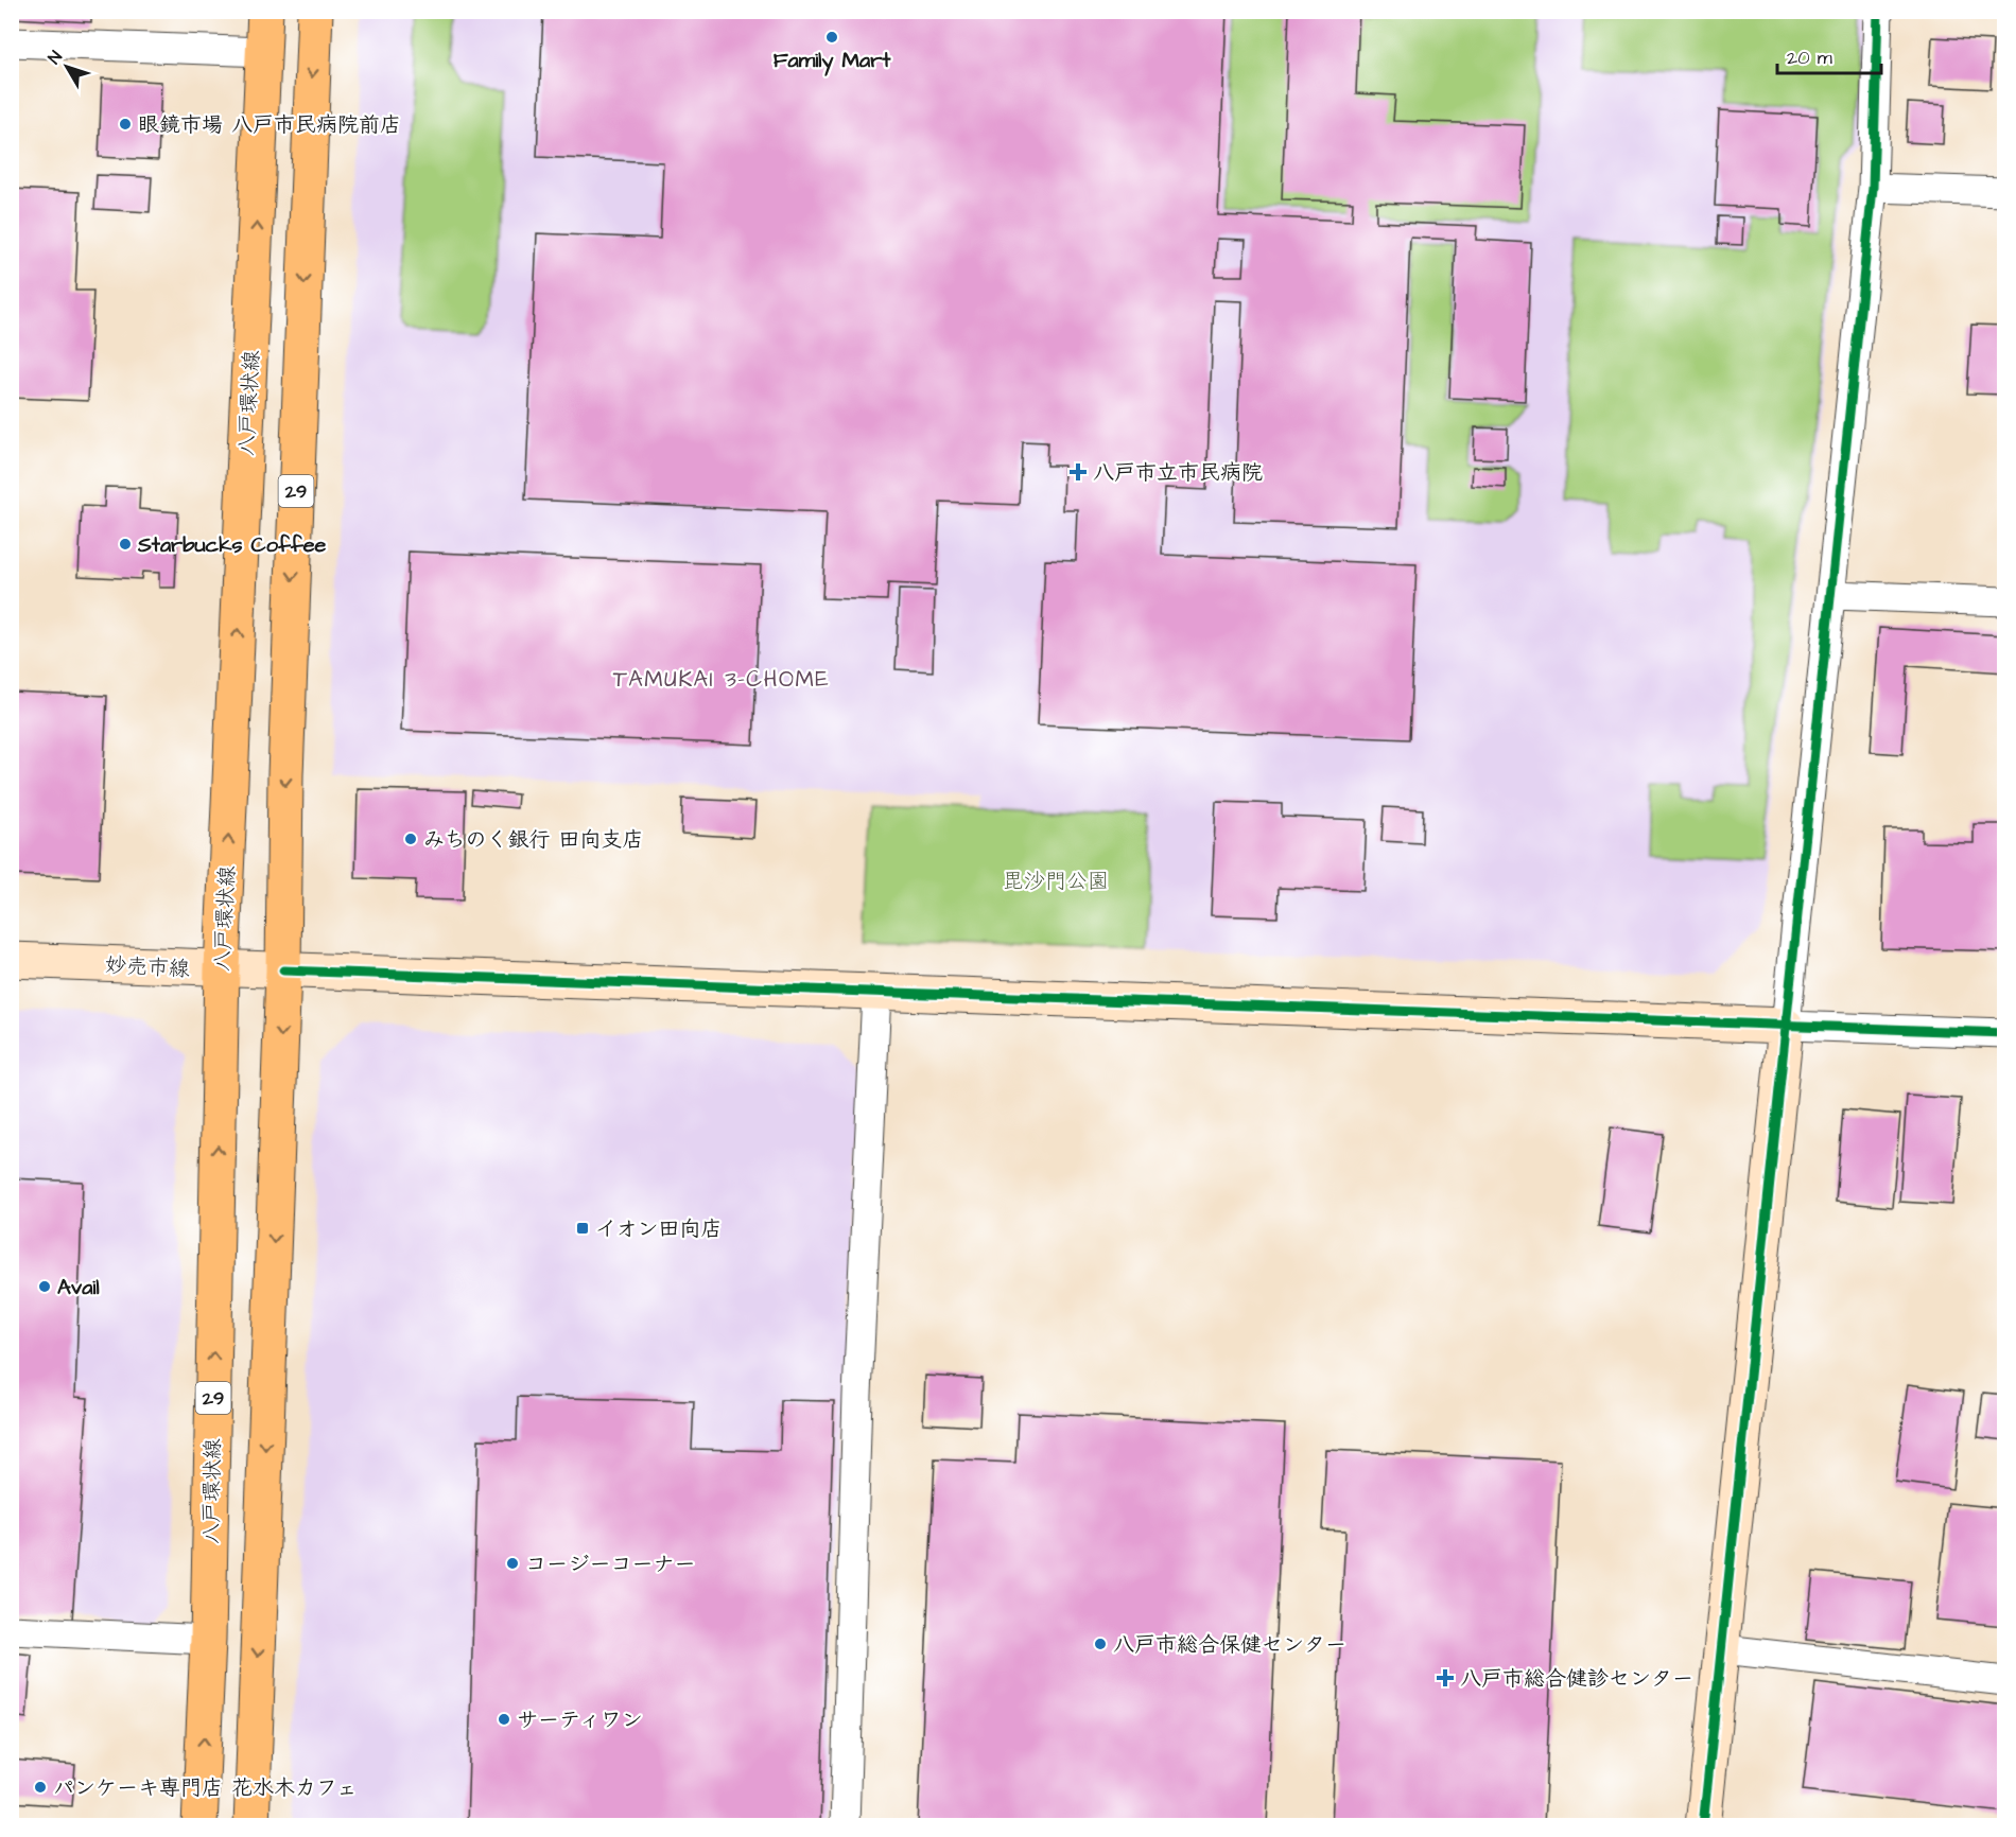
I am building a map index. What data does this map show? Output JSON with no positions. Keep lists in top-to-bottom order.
{
  "streets": {
    "main road": ["八戸環状線", "29"],
    "street": ["妙売市線"]
  },
  "crossings": [
    ["八戸環状線", "妙売市線"],
    ["29", "妙売市線"]
  ],
  "districts": ["TAMUKAI 3-CHOME"],
  "parks": ["毘沙門公園"],
  "places": {
    "other": [
      "Family Mart",
      "眼鏡市場 八戸市民病院前店",
      "Starbucks Coffee",
      "みちのく銀行 田向支店",
      "Avail",
      "コージーコーナー",
      "八戸市総合保健センター",
      "サーティワン",
      "パンケーキ専門店 花水木カフェ"
    ],
    "health": ["八戸市立市民病院", "八戸市総合健診センター"],
    "transit": ["イオン田向店"]
  },
  "scale_bar": "20 m",
  "north": "top left"
}
